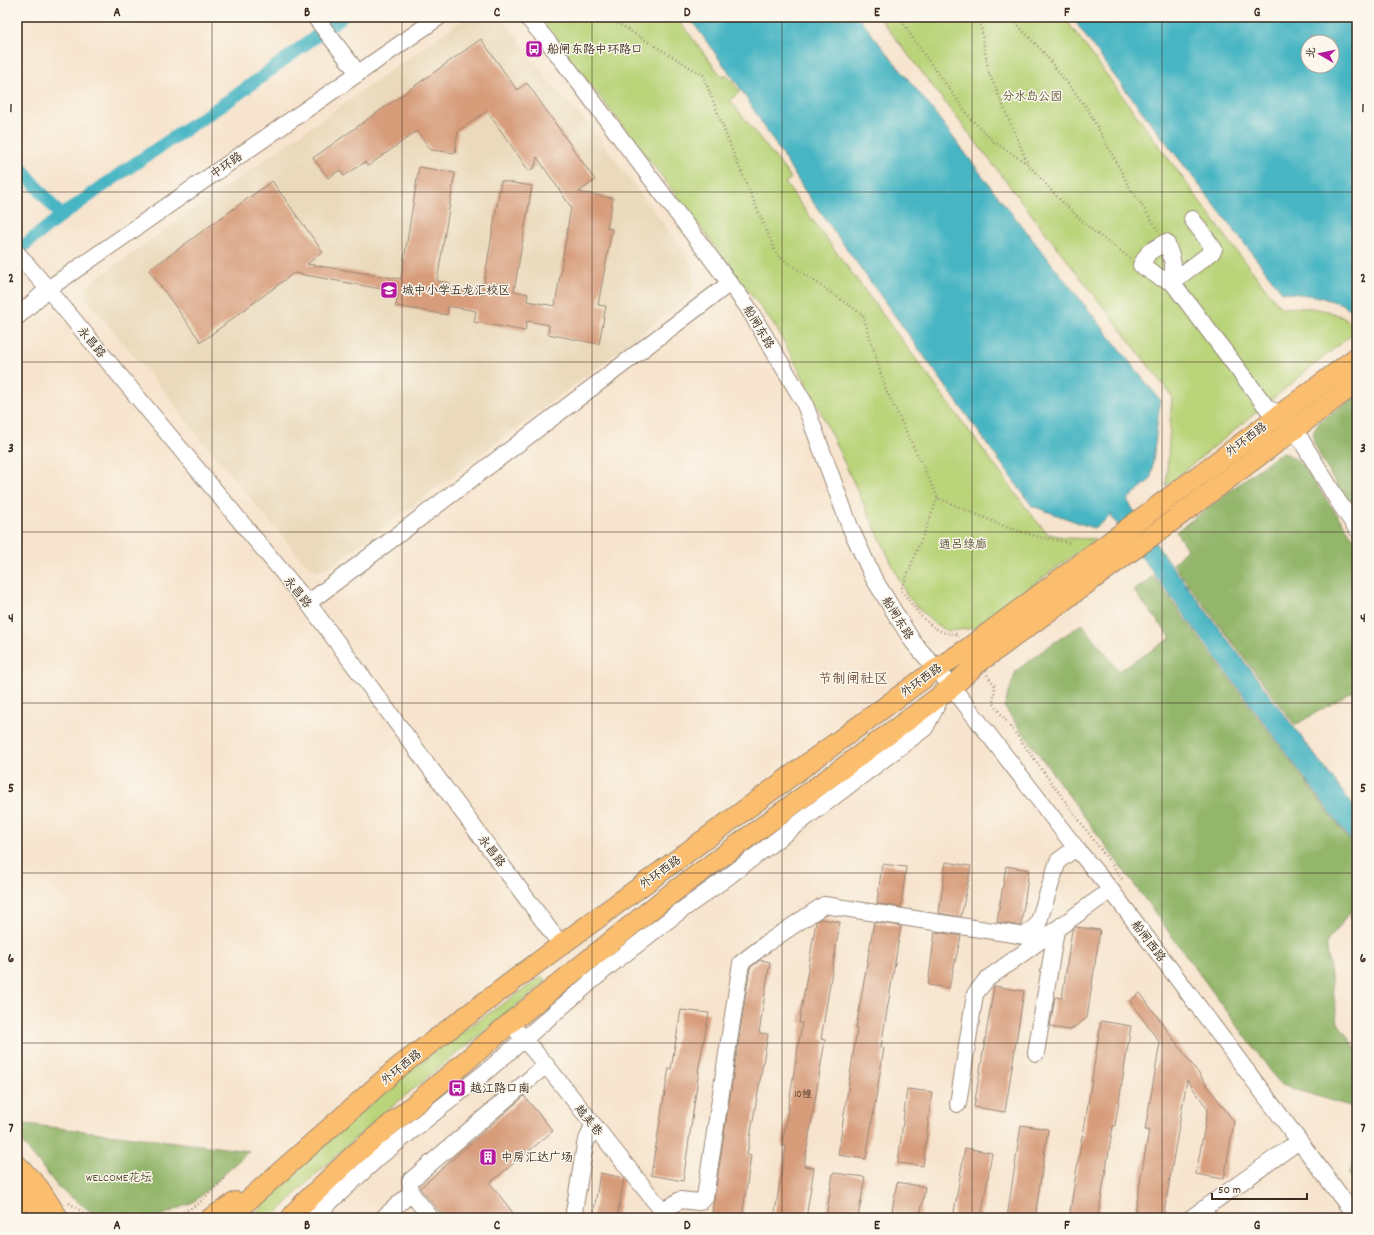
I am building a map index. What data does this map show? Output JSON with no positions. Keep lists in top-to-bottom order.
{
  "streets": {
    "main road": ["外环西路"],
    "street": [
      "中环路",
      "船闸东路",
      "永昌路",
      "船闸西路",
      "越美巷"
    ]
  },
  "crossings": [
    ["中环路", "永昌路"],
    ["船闸东路", "外环西路"],
    ["船闸东路", "船闸西路"],
    ["永昌路", "外环西路"],
    ["外环西路", "船闸西路"],
    ["外环西路", "越美巷"]
  ],
  "districts": ["节制闸社区"],
  "parks": ["分水岛公园", "通吕绿廊", "WELCOME花坛"],
  "places": {
    "bus stop": ["船闸东路中环路口", "越江路口南"],
    "school or university": ["城中小学五龙汇校区"],
    "building": ["中房汇达广场"]
  },
  "house_numbers": ["10幢"],
  "scale_bar": "50 m",
  "north": "left",
  "grid": {
    "columns": [
      "A",
      "B",
      "C",
      "D",
      "E",
      "F",
      "G"
    ],
    "rows": [
      "1",
      "2",
      "3",
      "4",
      "5",
      "6",
      "7"
    ]
  }
}
